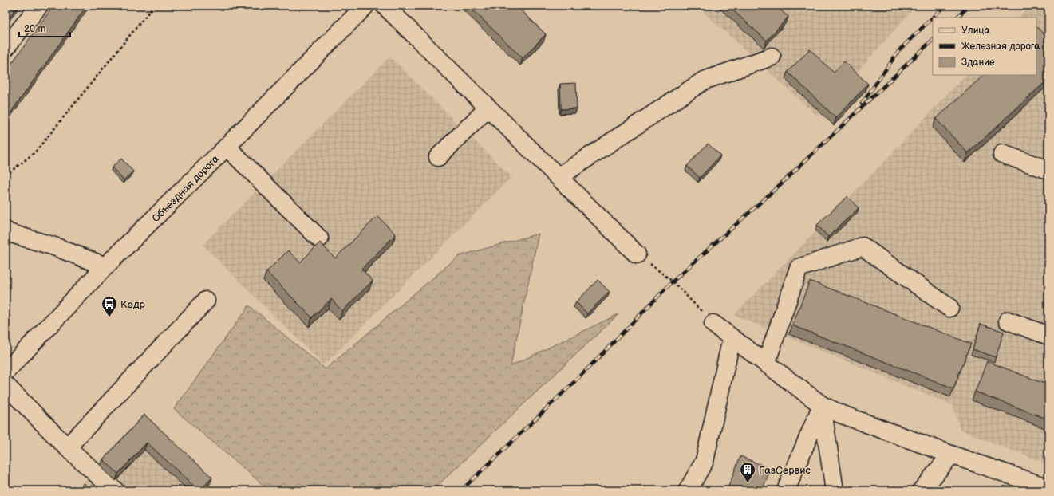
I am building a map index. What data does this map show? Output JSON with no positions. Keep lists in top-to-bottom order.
{
  "streets": {
    "main road": ["Объездная дорога"]
  },
  "places": {
    "bus stop": ["Кедр"],
    "building": ["ГазСервис"]
  },
  "legend": ["Улица", "Железная дорога", "Здание"],
  "scale_bar": "20 m"
}
